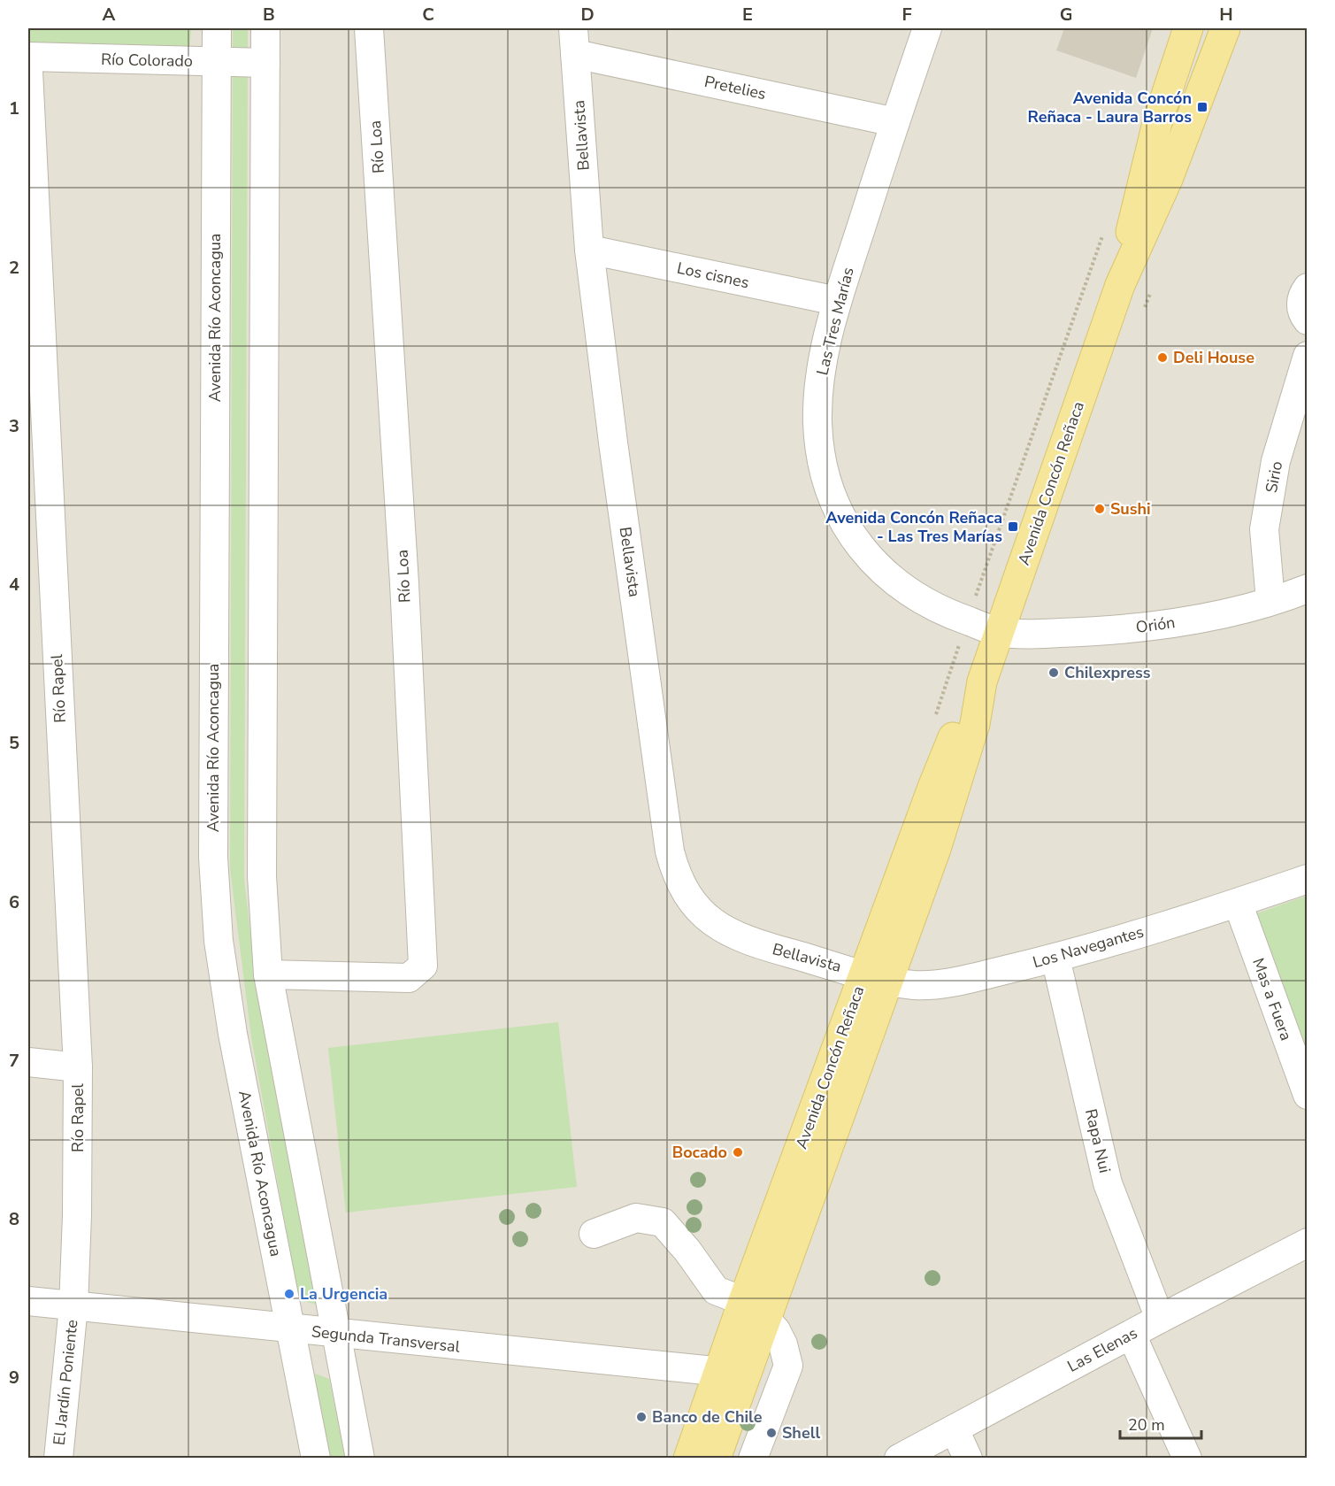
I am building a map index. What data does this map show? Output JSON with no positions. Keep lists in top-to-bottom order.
{
  "streets": {
    "main road": ["Avenida Concón Reñaca"],
    "street": [
      "Río Colorado",
      "Pretelies",
      "Bellavista",
      "Río Loa",
      "Los cisnes",
      "Avenida Río Aconcagua",
      "Las Tres Marías",
      "Sirio",
      "Orión",
      "Río Rapel",
      "Los Navegantes",
      "Mas a Fuera",
      "Rapa Nui",
      "Segunda Transversal",
      "Las Elenas",
      "El Jardín Poniente"
    ]
  },
  "crossings": [
    ["Río Colorado", "Avenida Río Aconcagua"],
    ["Pretelies", "Bellavista"],
    ["Pretelies", "Las Tres Marías"],
    ["Bellavista", "Los cisnes"],
    ["Bellavista", "Avenida Concón Reñaca"],
    ["Bellavista", "Los Navegantes"],
    ["Los cisnes", "Las Tres Marías"],
    ["Avenida Río Aconcagua", "Segunda Transversal"],
    ["Las Tres Marías", "Avenida Concón Reñaca"],
    ["Las Tres Marías", "Orión"],
    ["Sirio", "Orión"],
    ["Avenida Concón Reñaca", "Orión"],
    ["Avenida Concón Reñaca", "Los Navegantes"],
    ["Avenida Concón Reñaca", "Segunda Transversal"],
    ["Río Rapel", "Segunda Transversal"],
    ["Río Rapel", "El Jardín Poniente"],
    ["Los Navegantes", "Mas a Fuera"],
    ["Los Navegantes", "Rapa Nui"],
    ["Rapa Nui", "Las Elenas"],
    ["Segunda Transversal", "El Jardín Poniente"]
  ],
  "places": {
    "transit": ["Avenida Concón Reñaca - Laura Barros", "Avenida Concón Reñaca - Las Tres Marías"],
    "other": [
      "Deli House",
      "Sushi",
      "Chilexpress",
      "Bocado",
      "La Urgencia",
      "Banco de Chile",
      "Shell"
    ]
  },
  "scale_bar": "20 m",
  "grid": {
    "columns": [
      "A",
      "B",
      "C",
      "D",
      "E",
      "F",
      "G",
      "H"
    ],
    "rows": [
      "1",
      "2",
      "3",
      "4",
      "5",
      "6",
      "7",
      "8",
      "9"
    ]
  }
}
